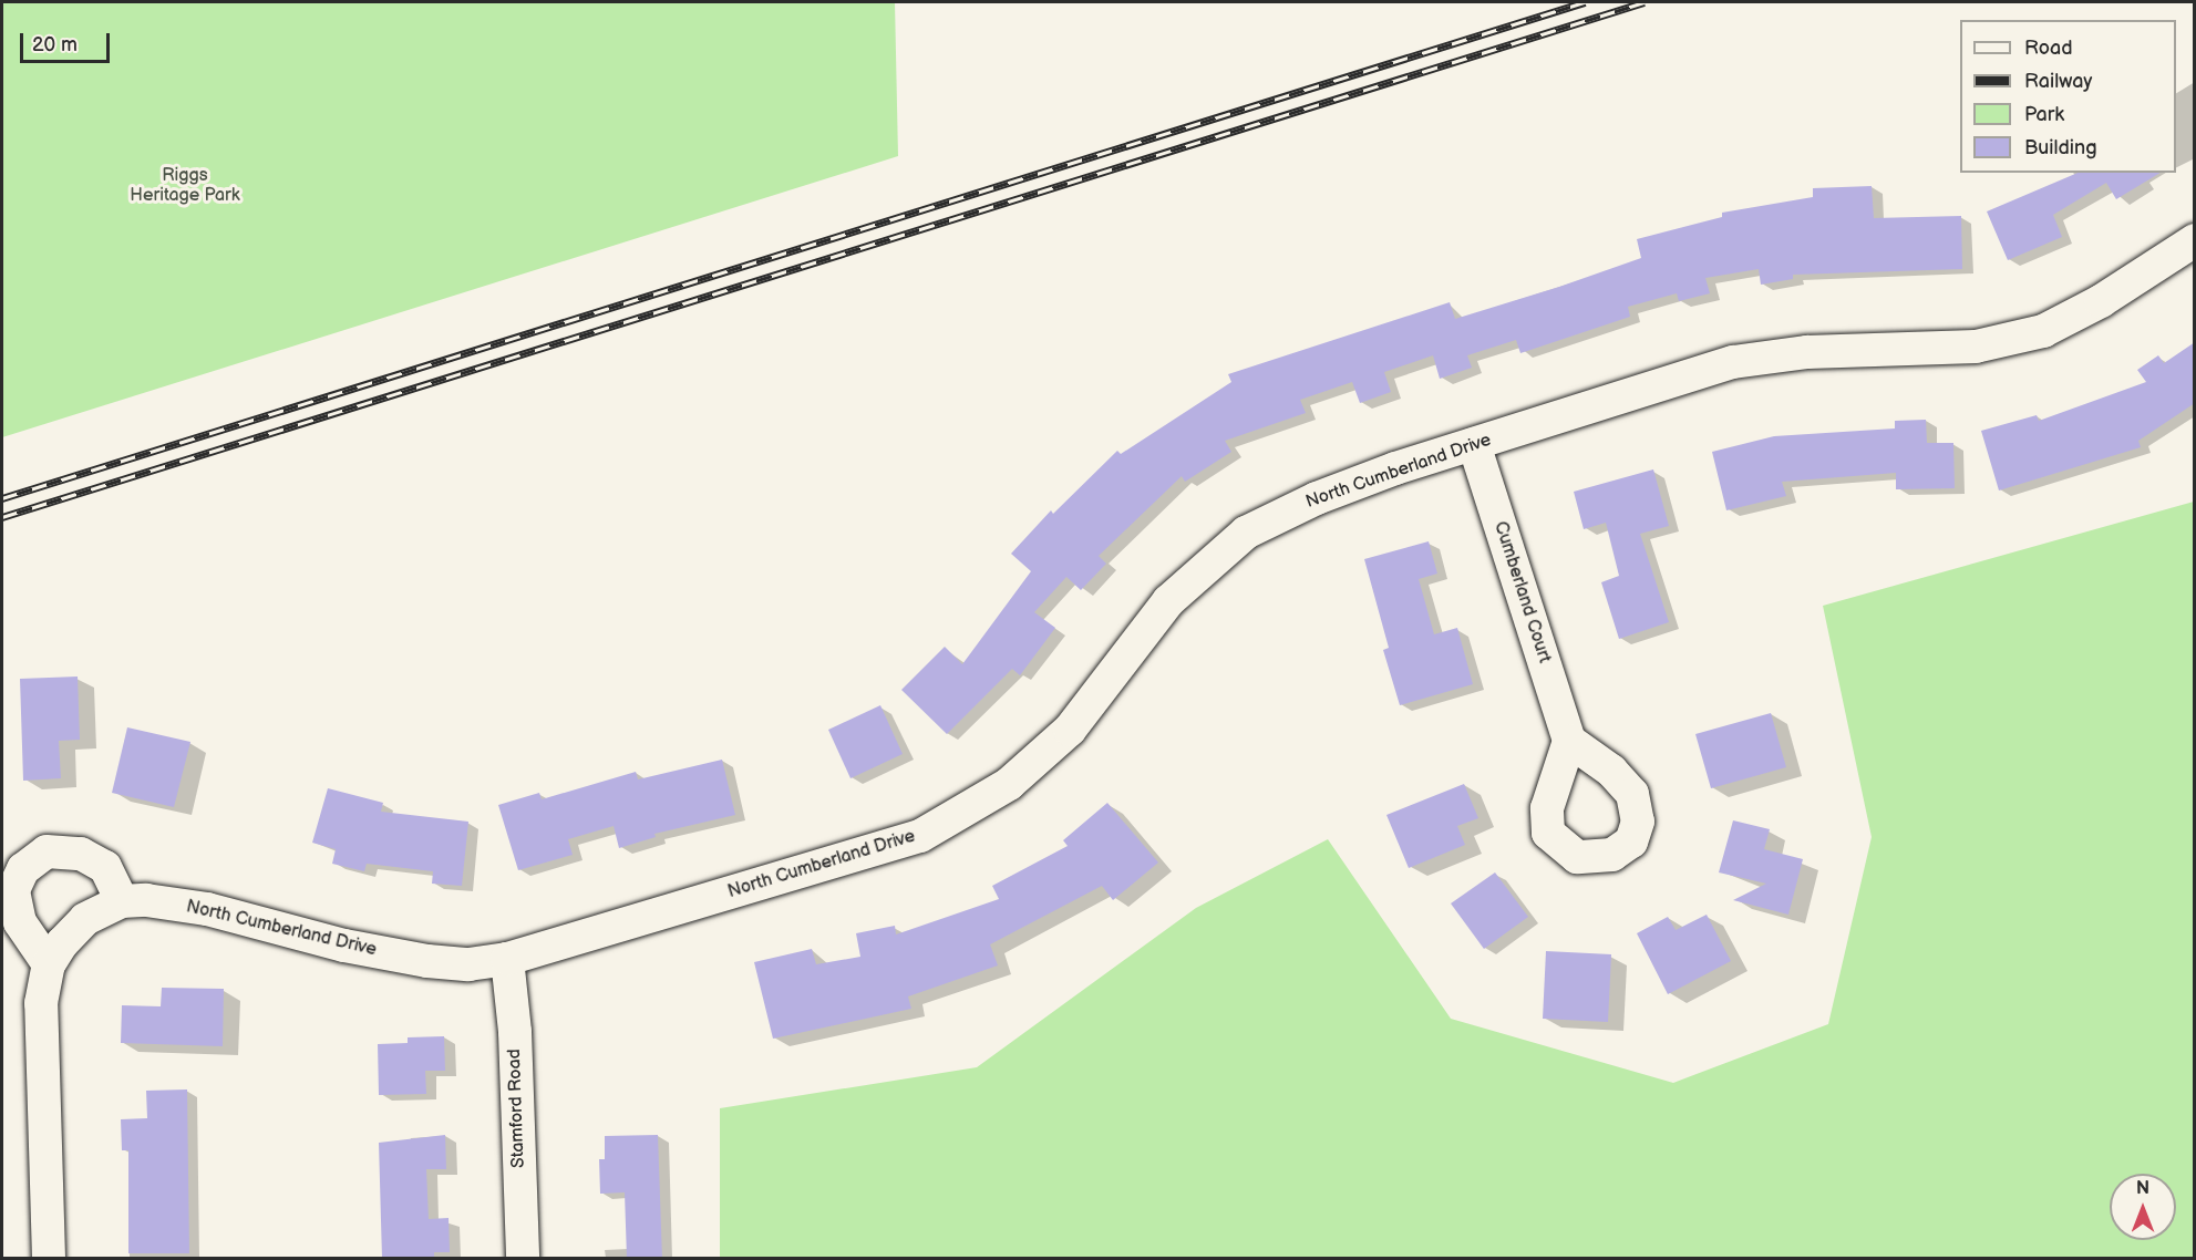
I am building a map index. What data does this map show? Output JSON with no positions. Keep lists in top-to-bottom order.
{
  "streets": {
    "street": ["North Cumberland Drive", "Cumberland Court", "Stamford Road"]
  },
  "crossings": [
    ["North Cumberland Drive", "Cumberland Court"],
    ["North Cumberland Drive", "Stamford Road"]
  ],
  "parks": ["Riggs Heritage Park"],
  "legend": [
    "Road",
    "Railway",
    "Park",
    "Building"
  ],
  "scale_bar": "20 m",
  "north": "top"
}
